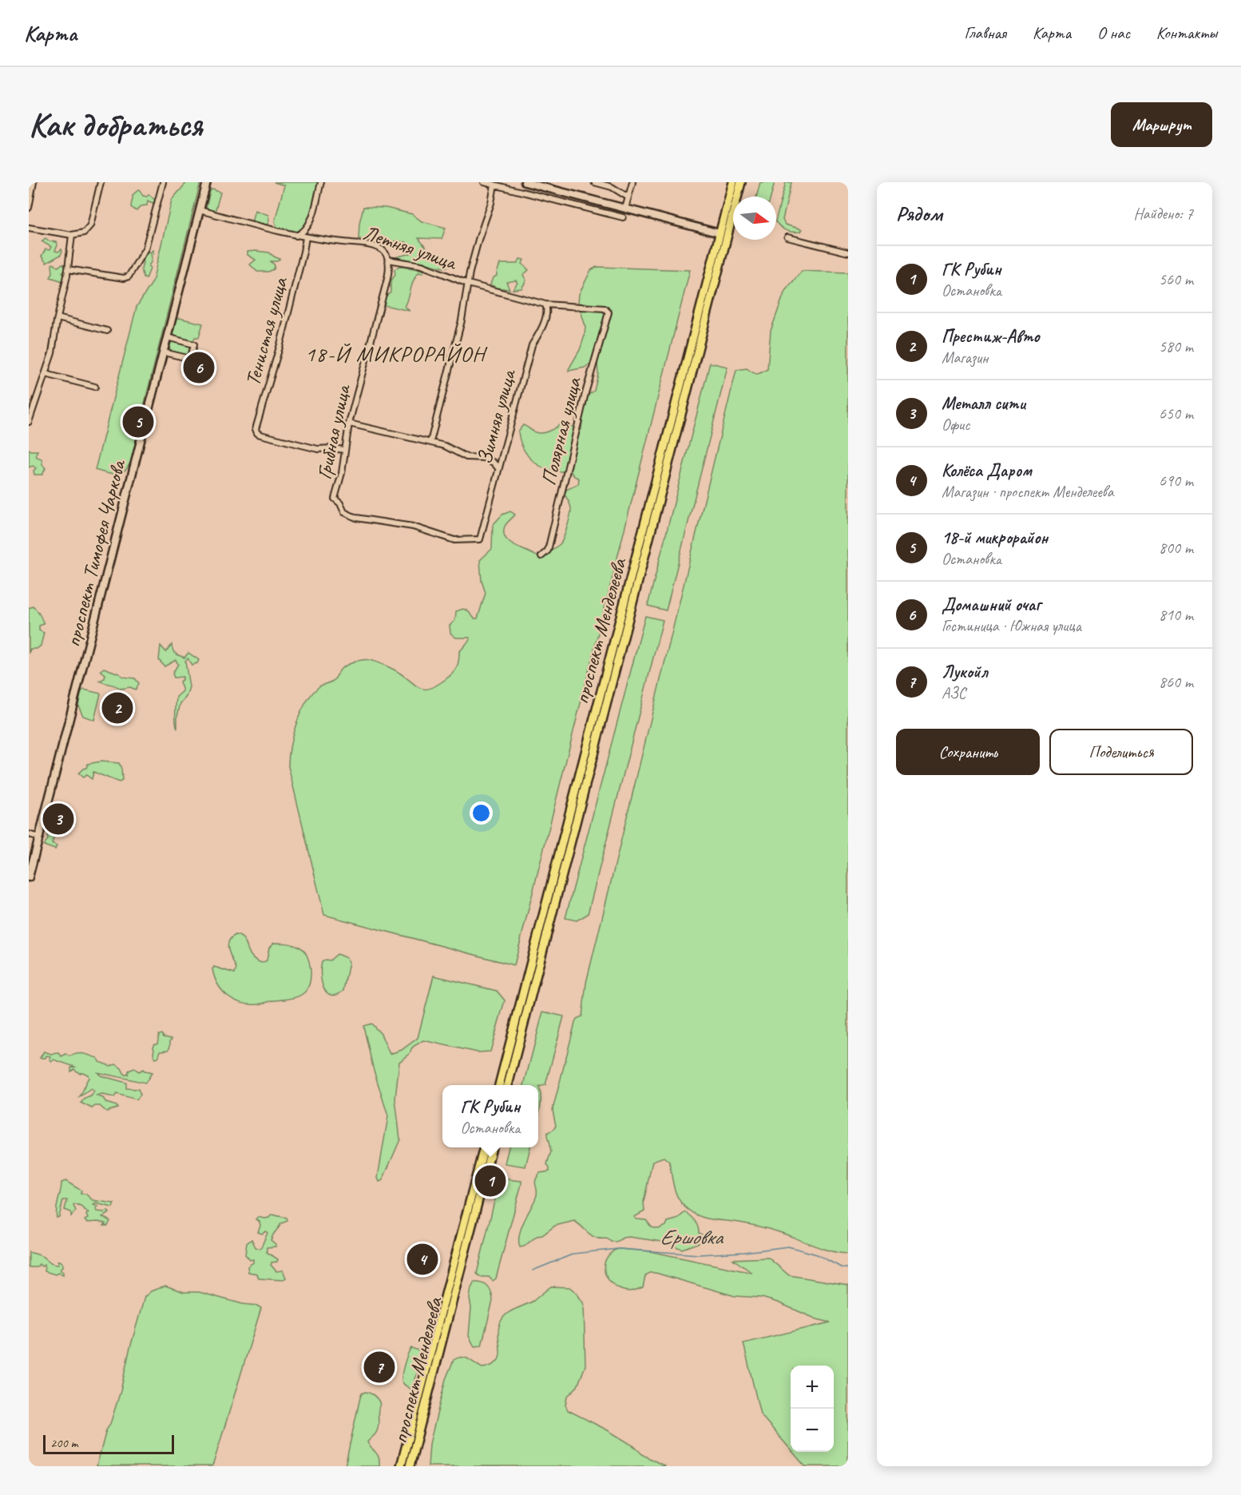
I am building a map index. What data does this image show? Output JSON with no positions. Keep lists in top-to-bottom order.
{
  "streets": {
    "main road": ["проспект Тимофея Чаркова", "проспект Менделеева"],
    "street": [
      "Летняя улица",
      "Тенистая улица",
      "Зимняя улица",
      "Полярная улица",
      "Грибная улица"
    ]
  },
  "crossings": [
    ["Летняя улица", "Тенистая улица"],
    ["Летняя улица", "Зимняя улица"],
    ["Летняя улица", "Полярная улица"],
    ["Летняя улица", "Грибная улица"],
    ["Летняя улица", "проспект Тимофея Чаркова"],
    ["Тенистая улица", "Грибная улица"],
    ["Зимняя улица", "Грибная улица"]
  ],
  "districts": ["18-Й МИКРОРАЙОН"],
  "water": ["Ершовка"],
  "scale_bar": "200 m",
  "north": "right",
  "page": {
    "header": "Карта",
    "nav": [
      "Главная",
      "Карта",
      "О нас",
      "Контакты"
    ],
    "buttons": [
      "Маршрут",
      ["Сохранить", "Поделиться"]
    ],
    "title": "Как добраться",
    "heading": ["Рядом", "Найдено: 7"],
    "list": [
      {
        "mark": "1",
        "name": "ГК Рубин",
        "note": "Остановка",
        "value": "560 m"
      },
      {
        "mark": "2",
        "name": "Престиж-Авто",
        "note": "Магазин",
        "value": "580 m"
      },
      {
        "mark": "3",
        "name": "Металл сити",
        "note": "Офис",
        "value": "650 m"
      },
      {
        "mark": "4",
        "name": "Колёса Даром",
        "note": "Магазин · проспект Менделеева",
        "value": "690 m"
      },
      {
        "mark": "5",
        "name": "18-й микрорайон",
        "note": "Остановка",
        "value": "800 m"
      },
      {
        "mark": "6",
        "name": "Домашний очаг",
        "note": "Гостиница · Южная улица",
        "value": "810 m"
      },
      {
        "mark": "7",
        "name": "Лукойл",
        "note": "АЗС",
        "value": "860 m"
      }
    ],
    "pins": [
      "6",
      "5",
      "2",
      "3",
      "1",
      "4",
      "7"
    ],
    "popup": ["ГК Рубин", "Остановка"],
    "map_buttons": ["+", "−"],
    "scale": "200 m"
  }
}
